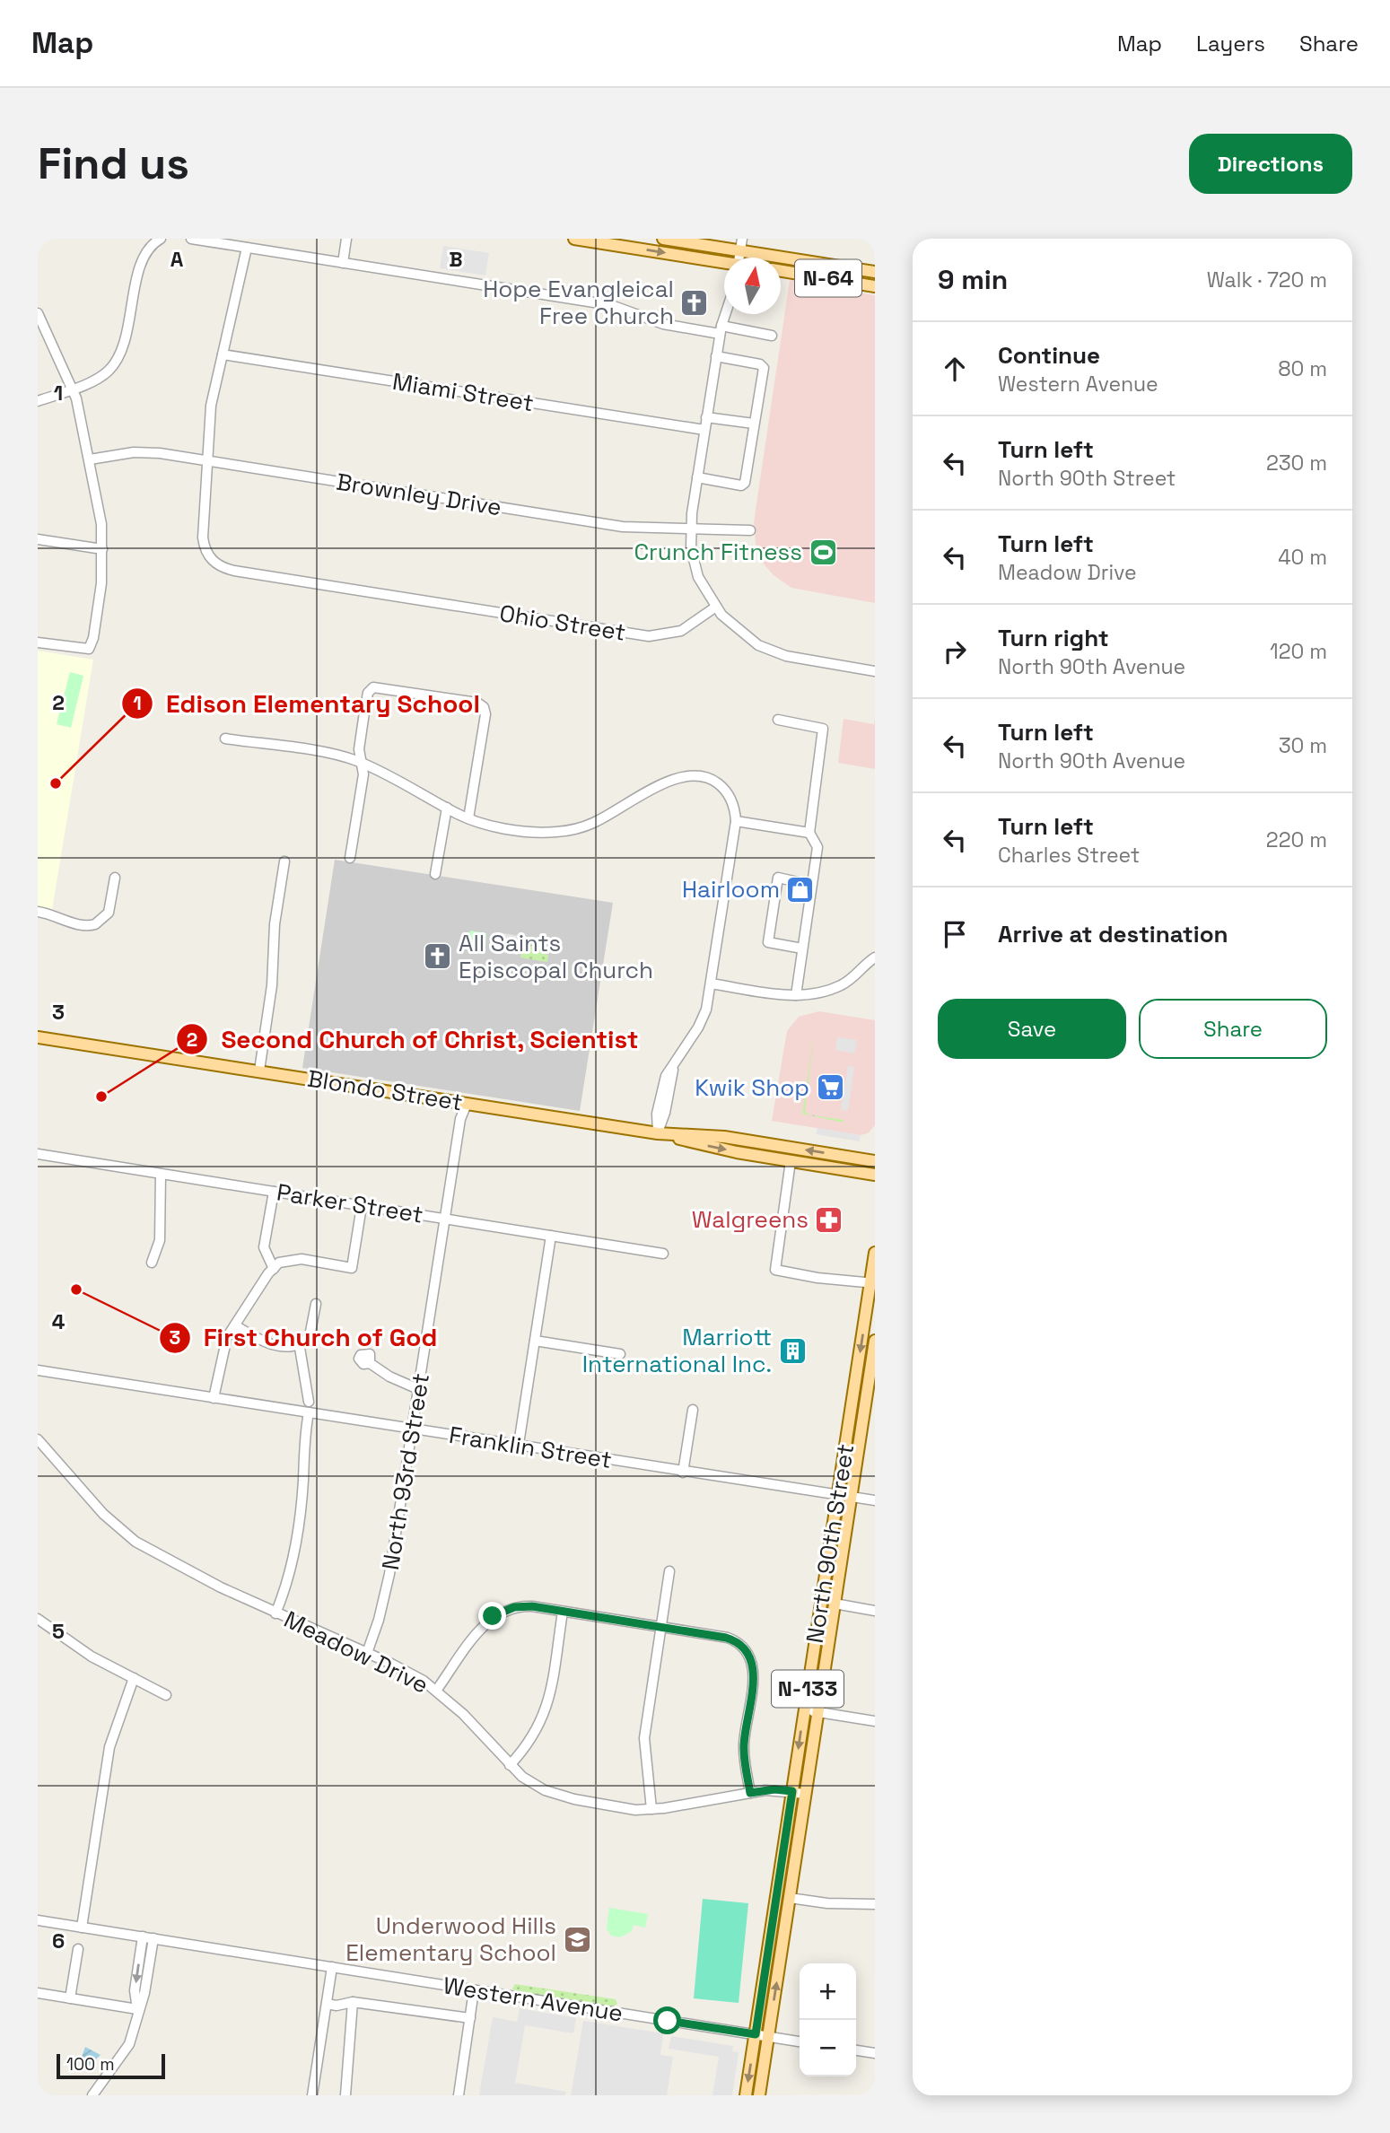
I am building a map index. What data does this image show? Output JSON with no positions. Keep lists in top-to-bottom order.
{
  "streets": {
    "main road": [
      "N-64",
      "Blondo Street",
      "North 90th Street",
      "N-133"
    ],
    "street": [
      "Miami Street",
      "Brownley Drive",
      "Ohio Street",
      "Parker Street",
      "Franklin Street",
      "North 93rd Street",
      "Meadow Drive",
      "Western Avenue"
    ]
  },
  "crossings": [
    ["Brownley Drive", "Ohio Street"],
    ["Blondo Street", "North 93rd Street"],
    ["Parker Street", "North 93rd Street"],
    ["Franklin Street", "North 93rd Street"],
    ["Franklin Street", "North 90th Street"],
    ["North 93rd Street", "Meadow Drive"],
    ["North 90th Street", "Meadow Drive"],
    ["North 90th Street", "Western Avenue"]
  ],
  "places": {
    "church": ["Hope Evangleical Free Church", "All Saints Episcopal Church"],
    "sports": ["Crunch Fitness"],
    "other": ["Edison Elementary School", "Second Church of Christ, Scientist", "First Church of God"],
    "shop": ["Hairloom"],
    "supermarket": ["Kwik Shop"],
    "pharmacy": ["Walgreens"],
    "building": ["Marriott International Inc."],
    "school or university": ["Underwood Hills Elementary School"]
  },
  "scale_bar": "100 m",
  "north": "top",
  "page": {
    "header": "Map",
    "nav": ["Map", "Layers", "Share"],
    "buttons": [
      "Directions",
      ["Save", "Share"]
    ],
    "title": "Find us",
    "heading": ["9 min", "Walk · 720 m"],
    "list": [
      ["Continue", "Western Avenue", "80 m"],
      ["Turn left", "North 90th Street", "230 m"],
      ["Turn left", "Meadow Drive", "40 m"],
      ["Turn right", "North 90th Avenue", "120 m"],
      ["Turn left", "North 90th Avenue", "30 m"],
      ["Turn left", "Charles Street", "220 m"],
      "Arrive at destination"
    ],
    "map_buttons": ["+", "−"],
    "scale": "100 m"
  },
  "grid": {
    "columns": ["A", "B"],
    "rows": [
      "1",
      "2",
      "3",
      "4",
      "5",
      "6"
    ]
  }
}
